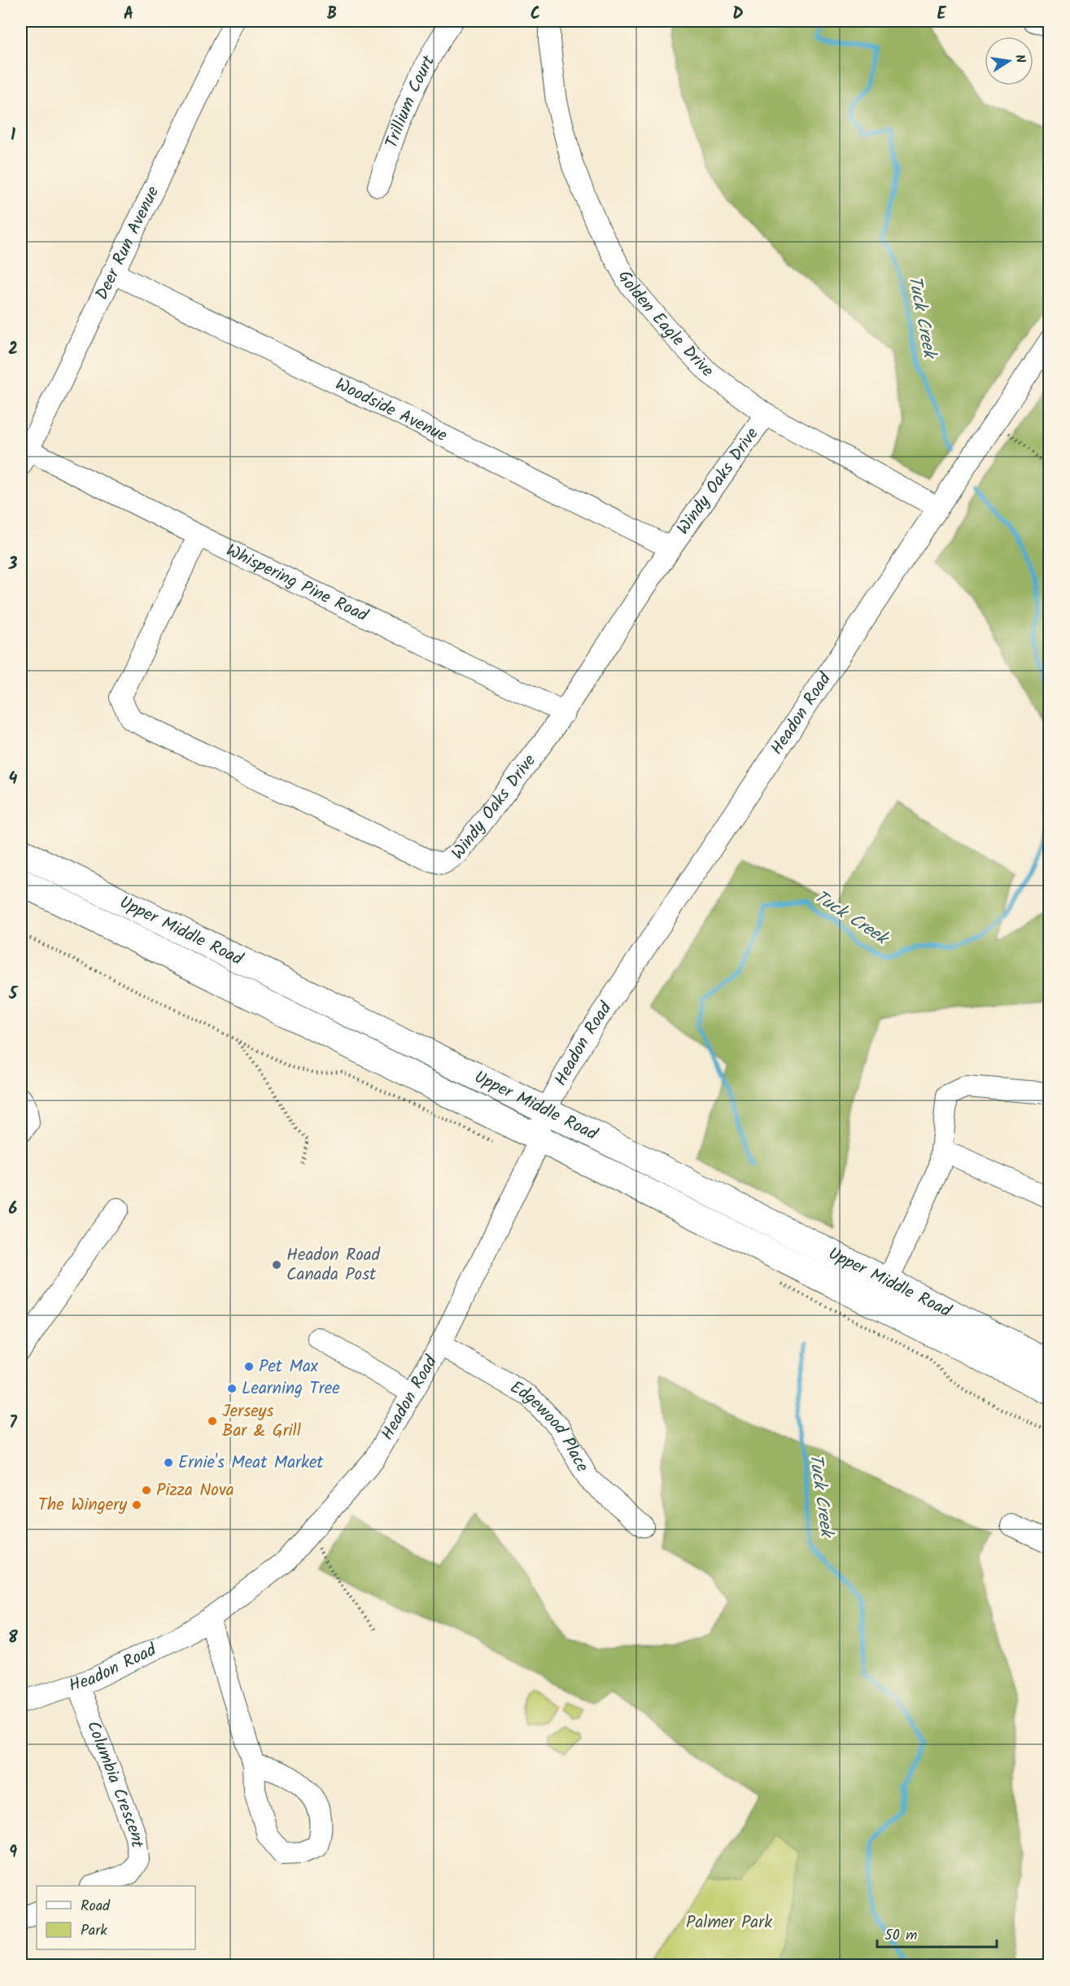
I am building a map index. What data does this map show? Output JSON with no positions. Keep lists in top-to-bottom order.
{
  "streets": {
    "main road": ["Upper Middle Road"],
    "street": [
      "Trillium Court",
      "Deer Run Avenue",
      "Golden Eagle Drive",
      "Woodside Avenue",
      "Windy Oaks Drive",
      "Whispering Pine Road",
      "Headon Road",
      "Edgewood Place",
      "Columbia Crescent"
    ]
  },
  "crossings": [
    ["Deer Run Avenue", "Woodside Avenue"],
    ["Deer Run Avenue", "Whispering Pine Road"],
    ["Golden Eagle Drive", "Windy Oaks Drive"],
    ["Golden Eagle Drive", "Headon Road"],
    ["Woodside Avenue", "Windy Oaks Drive"],
    ["Windy Oaks Drive", "Whispering Pine Road"],
    ["Headon Road", "Upper Middle Road"],
    ["Headon Road", "Edgewood Place"],
    ["Headon Road", "Columbia Crescent"]
  ],
  "water": ["Tuck Creek"],
  "parks": ["Palmer Park"],
  "places": [
    "Headon Road Canada Post",
    "Pet Max",
    "Learning Tree",
    "Jerseys Bar & Grill",
    "Ernie's Meat Market",
    "Pizza Nova",
    "The Wingery"
  ],
  "legend": ["Road", "Park"],
  "scale_bar": "50 m",
  "north": "right",
  "grid": {
    "columns": [
      "A",
      "B",
      "C",
      "D",
      "E"
    ],
    "rows": [
      "1",
      "2",
      "3",
      "4",
      "5",
      "6",
      "7",
      "8",
      "9"
    ]
  }
}
